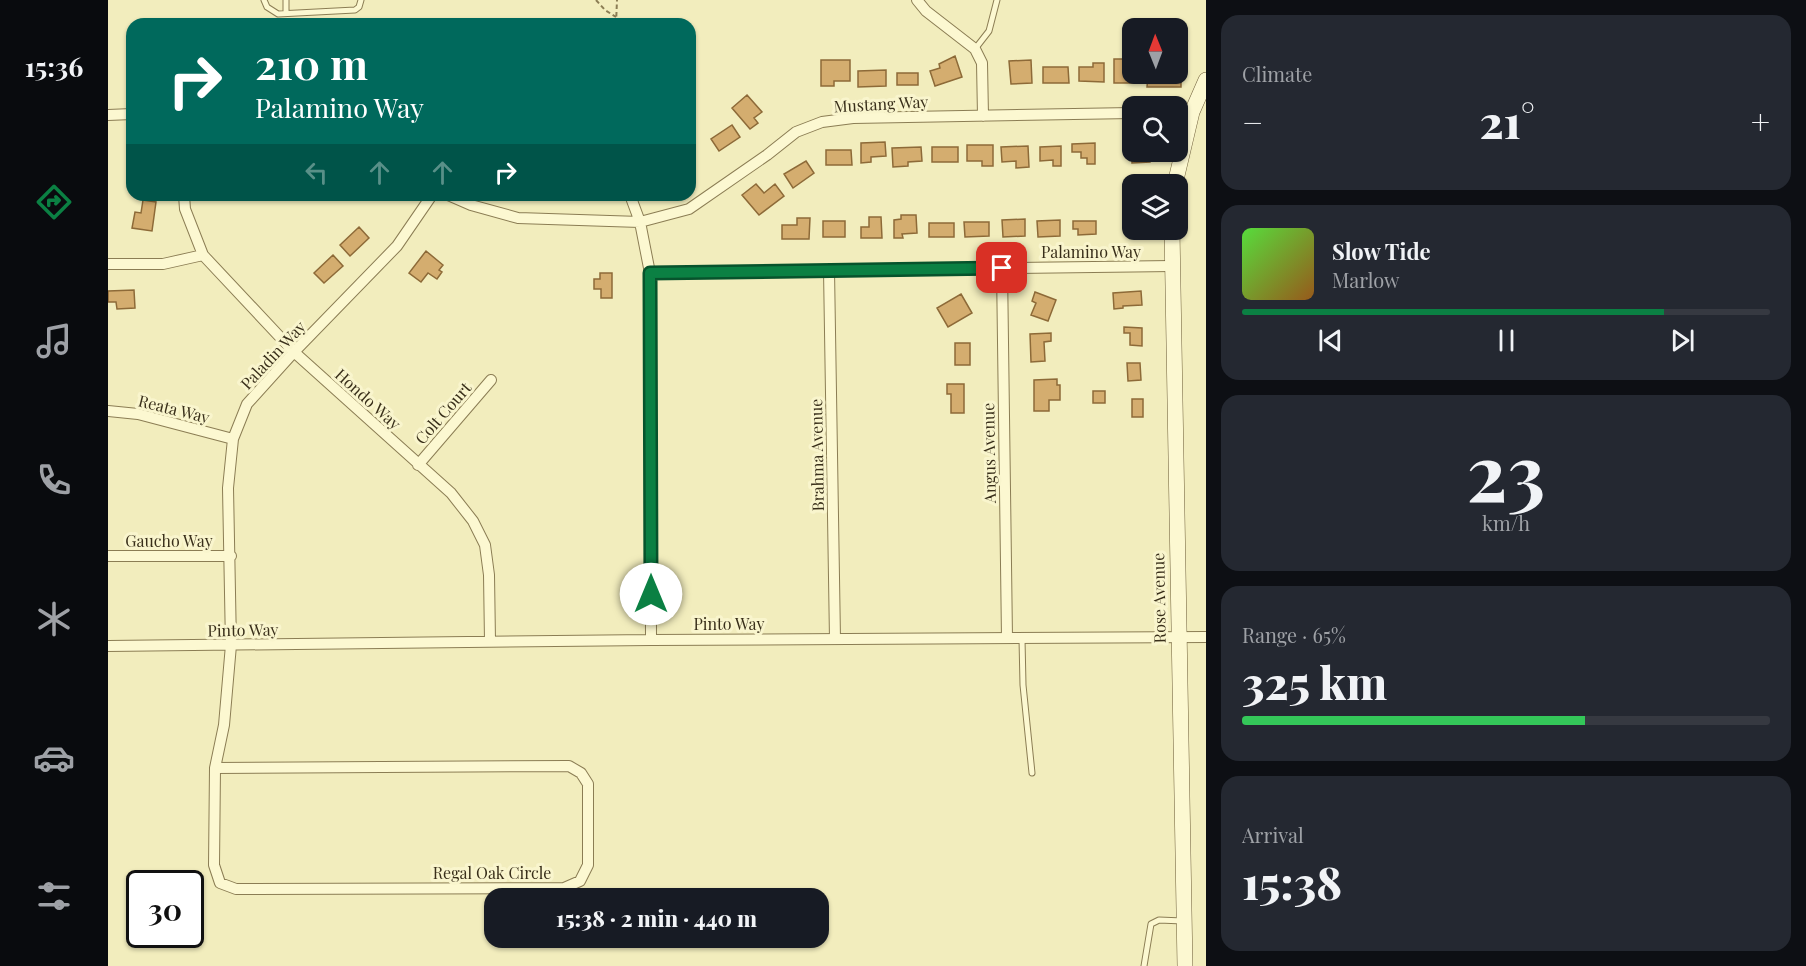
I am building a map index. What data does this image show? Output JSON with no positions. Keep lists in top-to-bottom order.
{
  "streets": {
    "street": [
      "Mustang Way",
      "Palamino Way",
      "Paladin Way",
      "Hondo Way",
      "Reata Way",
      "Colt Court",
      "Angus Avenue",
      "Brahma Avenue",
      "Gaucho Way",
      "Rose Avenue",
      "Pinto Way",
      "Regal Oak Circle"
    ]
  },
  "crossings": [
    ["Palamino Way", "Angus Avenue"],
    ["Palamino Way", "Brahma Avenue"],
    ["Palamino Way", "Rose Avenue"],
    ["Paladin Way", "Hondo Way"],
    ["Paladin Way", "Reata Way"],
    ["Paladin Way", "Gaucho Way"],
    ["Paladin Way", "Pinto Way"],
    ["Paladin Way", "Regal Oak Circle"],
    ["Hondo Way", "Colt Court"],
    ["Hondo Way", "Pinto Way"],
    ["Angus Avenue", "Pinto Way"],
    ["Brahma Avenue", "Pinto Way"],
    ["Rose Avenue", "Pinto Way"],
    ["Pinto Way", "Regal Oak Circle"]
  ],
  "north": "top",
  "page": {
    "tabs": "15:36",
    "tile": [
      "Climate",
      ["23", "km/h"],
      ["Range · 65%", "325 km"],
      ["Arrival", "15:38"]
    ],
    "turn": ["210 m", "Palamino Way"],
    "heat": ["−", "21°", "+"],
    "song": ["Slow Tide", "Marlow"],
    "limit": "30",
    "trip": "15:38 · 2 min · 440 m"
  }
}
